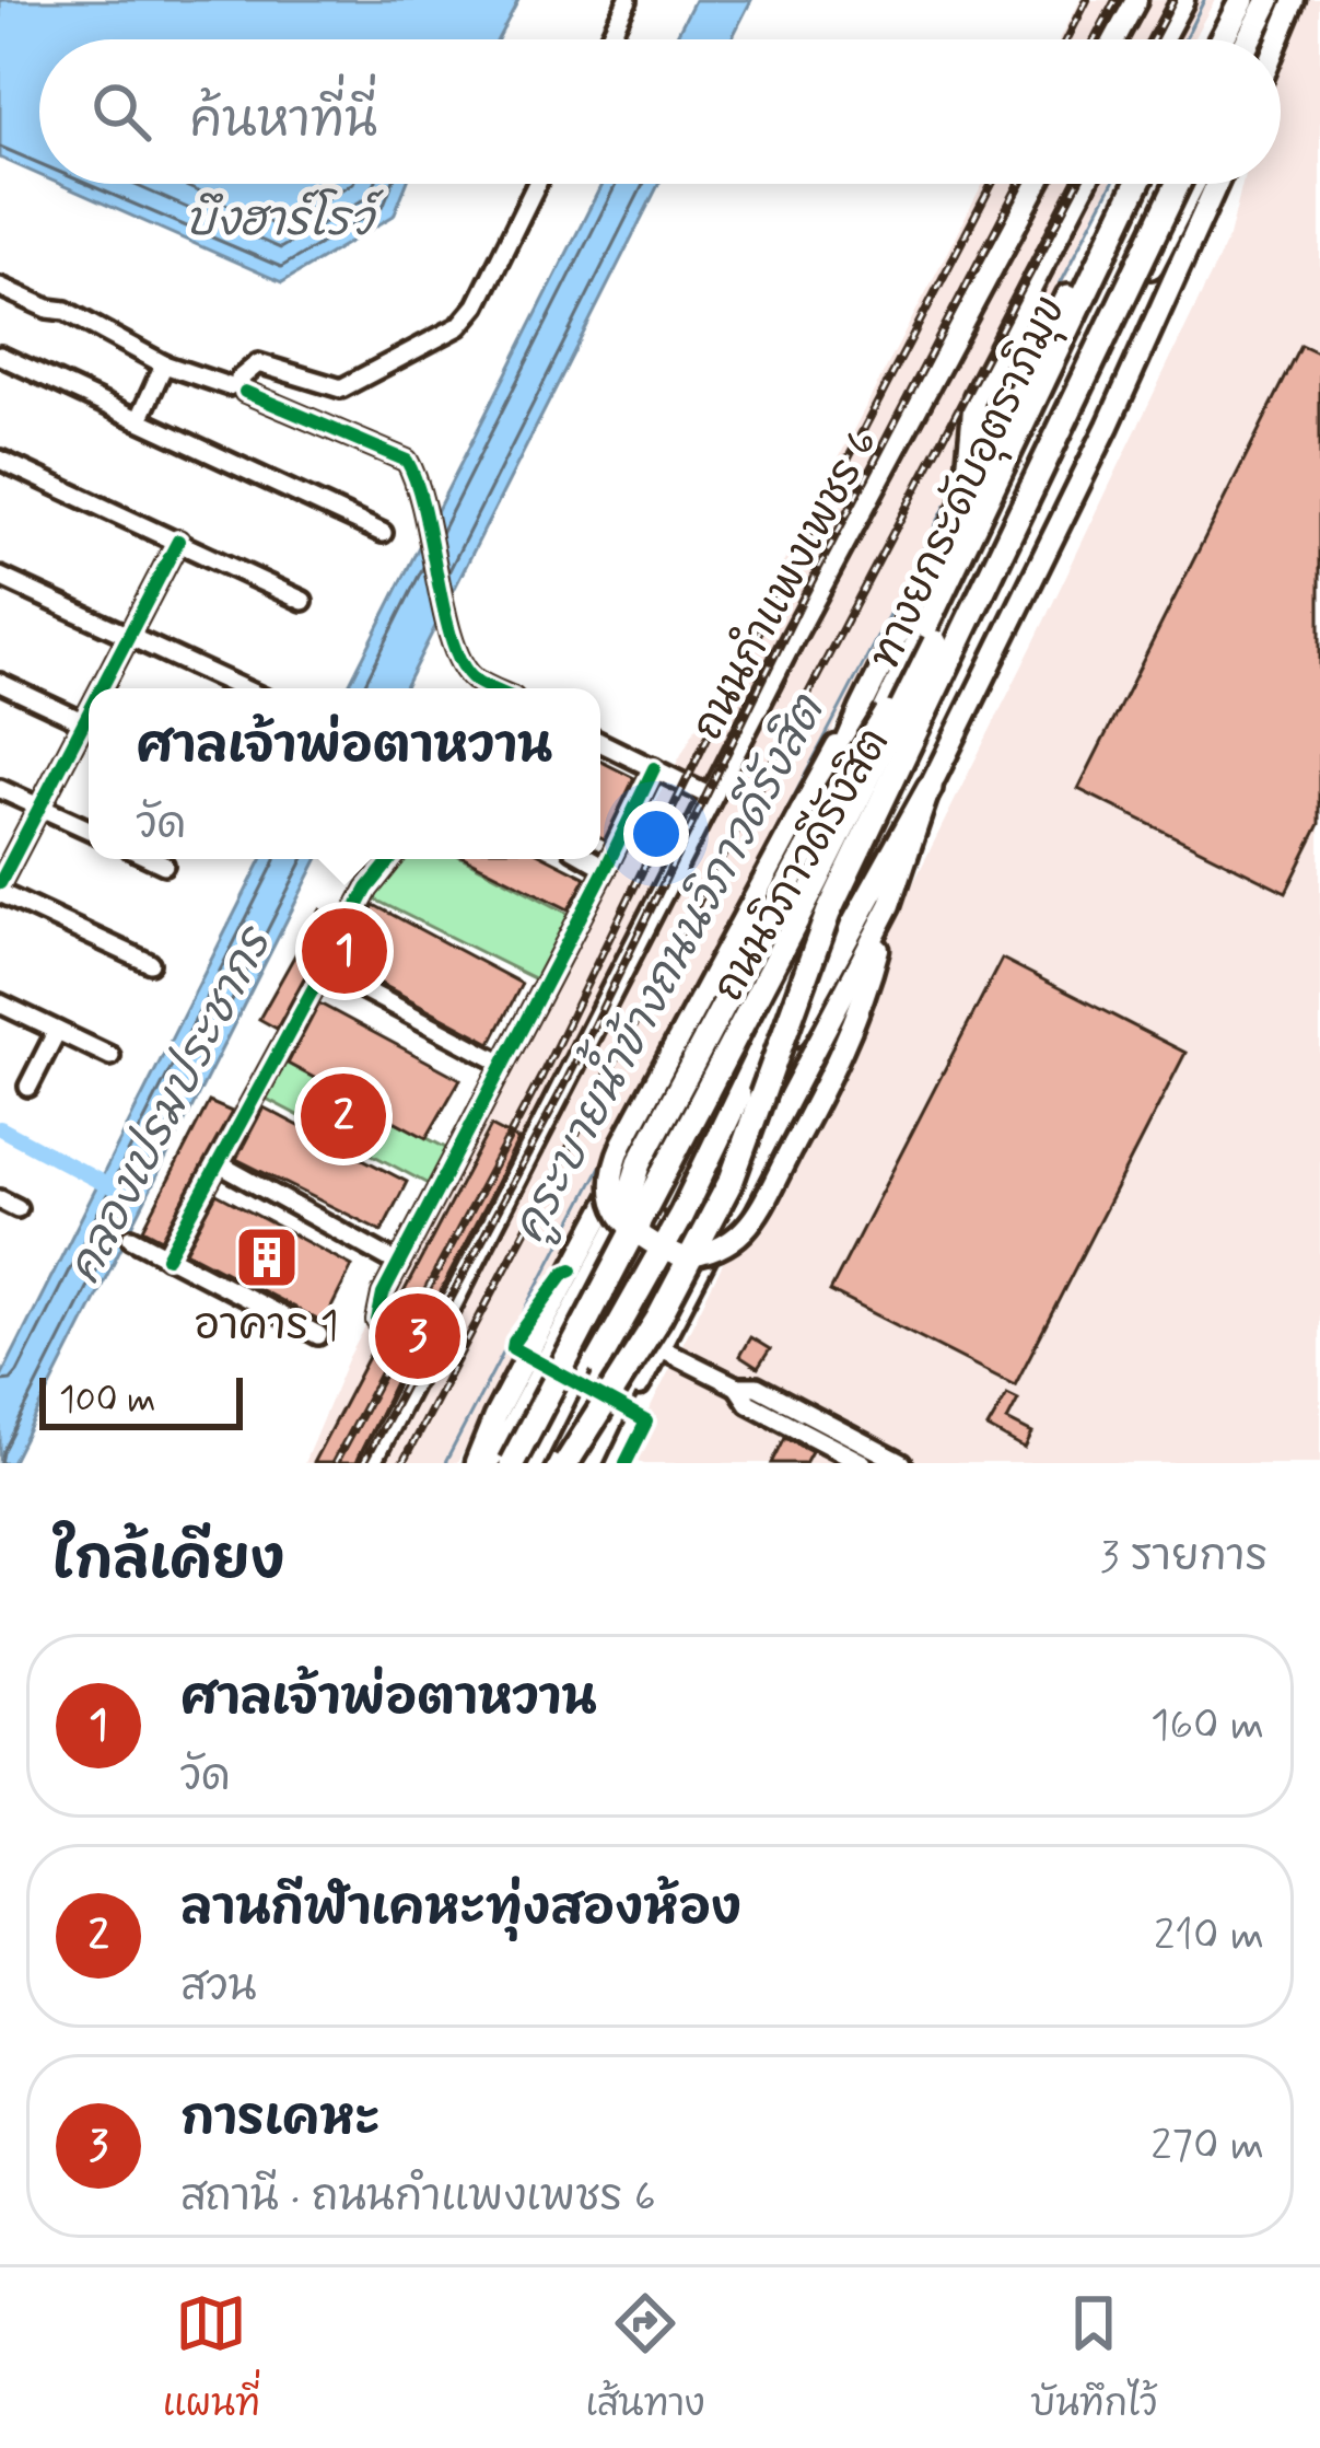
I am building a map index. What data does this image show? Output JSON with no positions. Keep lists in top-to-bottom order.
{
  "streets": {
    "highway": ["ทางยกระดับอุตราภิมุข", "ถนนวิภาวดีรังสิต"],
    "main road": ["ถนนกำแพงเพชร 6"]
  },
  "crossings": [
    ["ทางยกระดับอุตราภิมุข", "ถนนวิภาวดีรังสิต"]
  ],
  "water": ["บึงฮาร์โรว์", "คูระบายน้ำข้างถนนวิภาวดีรังสิต", "คลองเปรมประชากร"],
  "places": {
    "building": ["อาคาร 1"]
  },
  "scale_bar": "100 m",
  "page": {
    "search": "ค้นหาที่นี่",
    "popup": ["ศาลเจ้าพ่อตาหวาน", "วัด"],
    "pins": ["1", "2", "3"],
    "scale": "100 m",
    "heading": ["ใกล้เคียง", "3 รายการ"],
    "list": [
      {
        "mark": "1",
        "name": "ศาลเจ้าพ่อตาหวาน",
        "note": "วัด",
        "value": "160 m"
      },
      {
        "mark": "2",
        "name": "ลานกีฬาเคหะทุ่งสองห้อง",
        "note": "สวน",
        "value": "210 m"
      },
      {
        "mark": "3",
        "name": "การเคหะ",
        "note": "สถานี · ถนนกำแพงเพชร 6",
        "value": "270 m"
      }
    ],
    "nav": ["แผนที่", "เส้นทาง", "บันทึกไว้"]
  }
}
